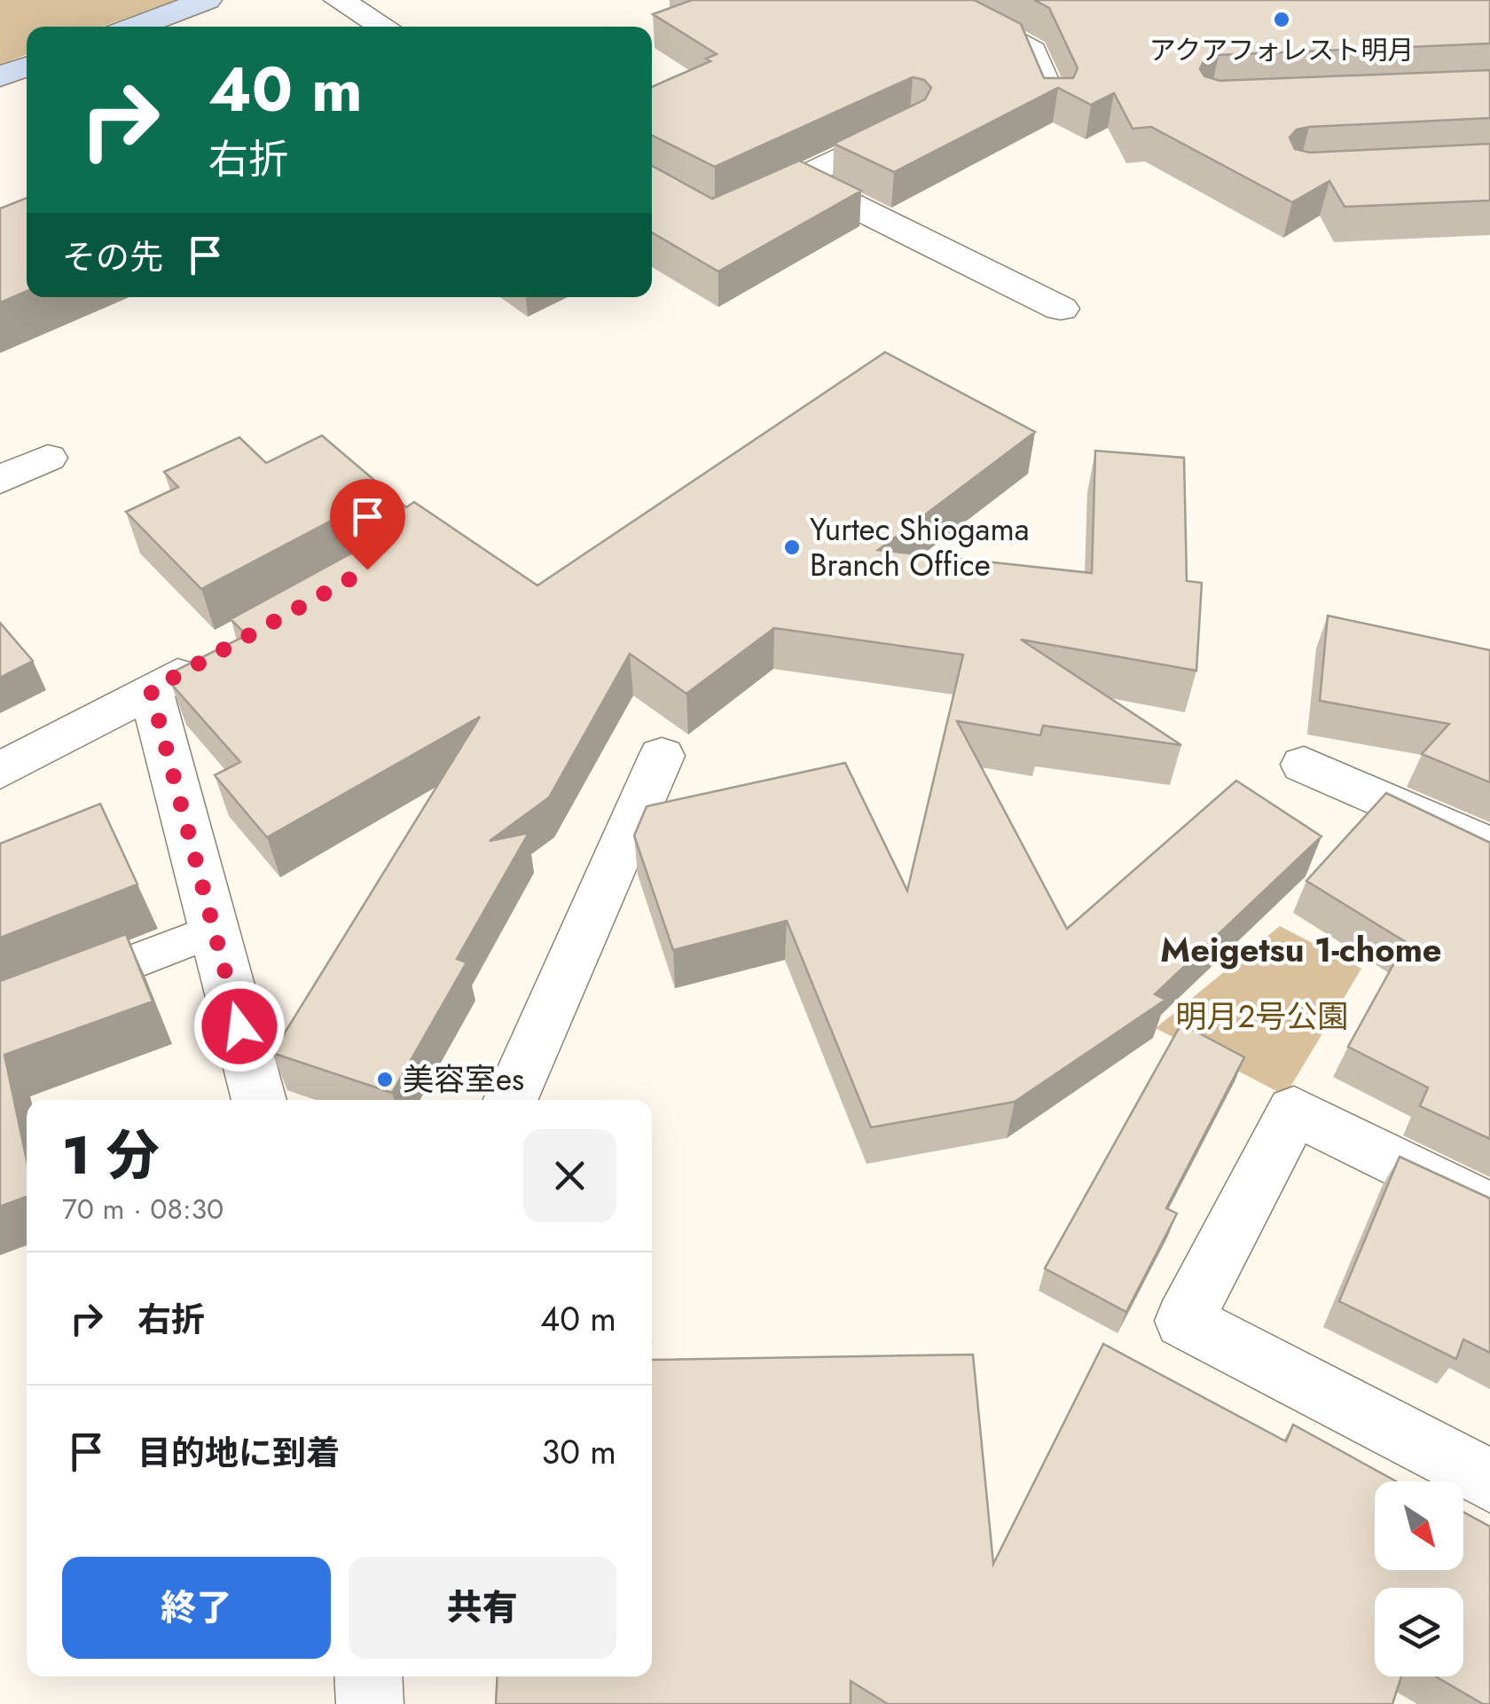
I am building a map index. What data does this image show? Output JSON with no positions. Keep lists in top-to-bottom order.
{
  "districts": ["Meigetsu 1-chome"],
  "parks": ["明月2号公園"],
  "places": ["アクアフォレスト明月", "Yurtec Shiogama Branch Office", "美容室es"],
  "north": "bottom right",
  "page": {
    "turn": ["40 m", "右折"],
    "then": "その先",
    "heading": ["1 分", "70 m · 08:30"],
    "list": [
      {
        "name": "右折",
        "value": "40 m"
      },
      {
        "name": "目的地に到着",
        "value": "30 m"
      }
    ],
    "buttons": ["終了", "共有"]
  }
}
